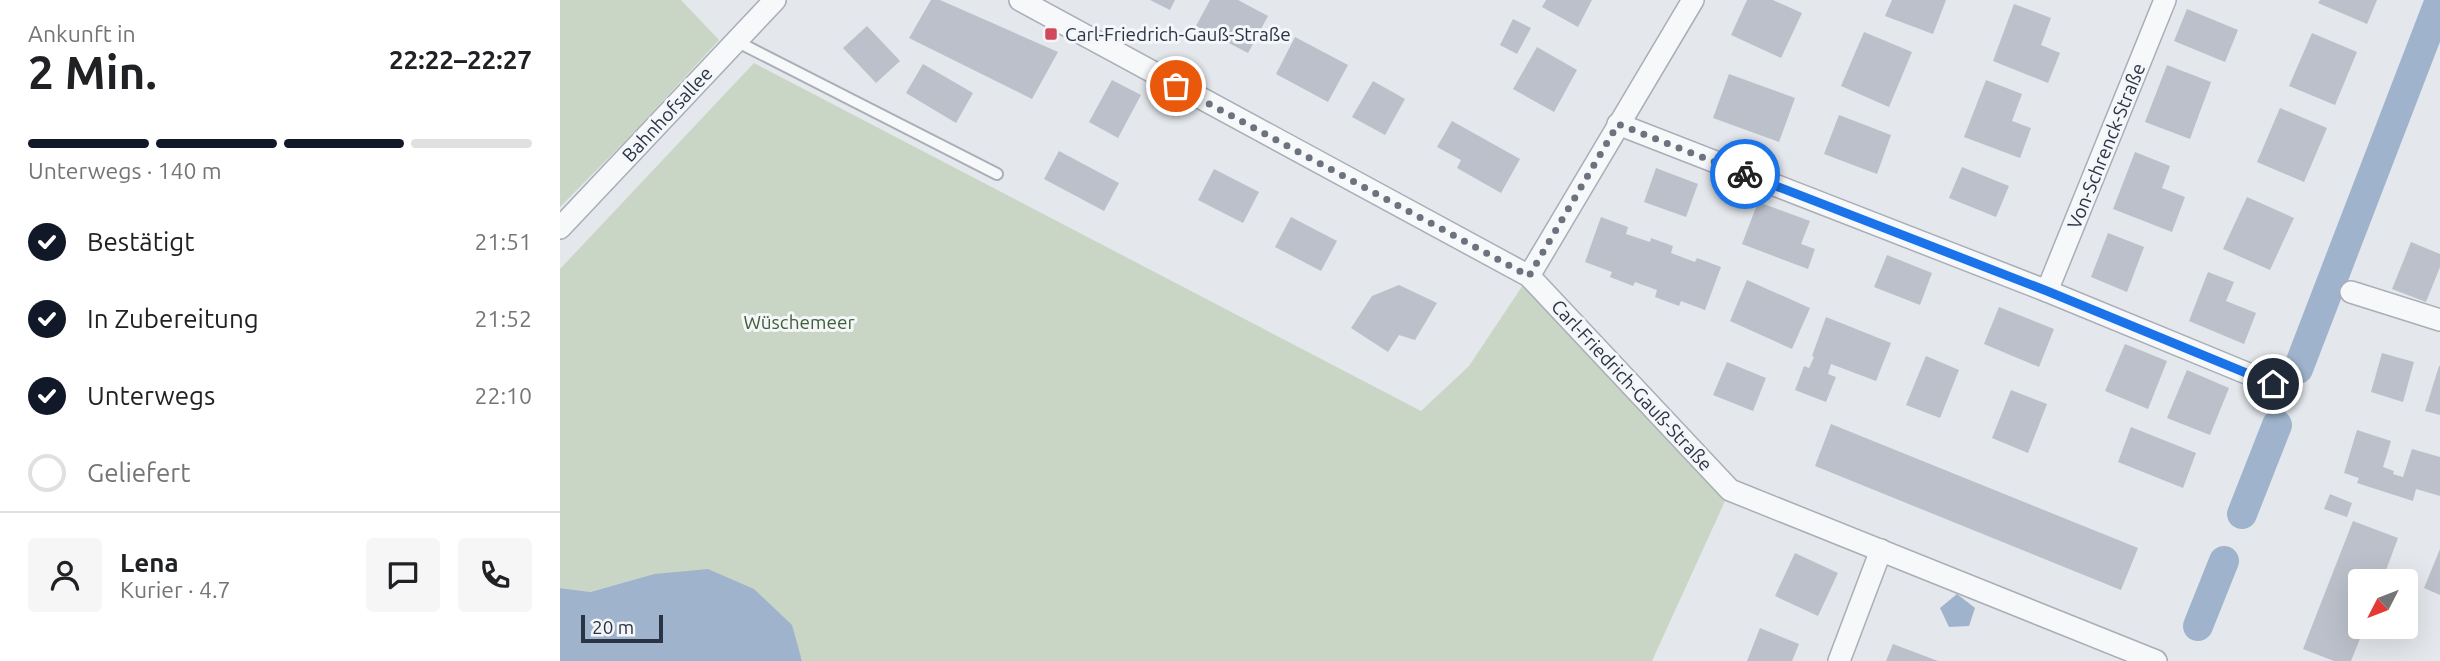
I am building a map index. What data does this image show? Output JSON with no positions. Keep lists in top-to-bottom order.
{
  "streets": {
    "street": ["Bahnhofsallee", "Von-Schrenck-Straße", "Carl-Friedrich-Gauß-Straße"]
  },
  "parks": ["Wüschemeer"],
  "places": {
    "transit": ["Carl-Friedrich-Gauß-Straße"]
  },
  "scale_bar": "20 m",
  "north": "bottom left",
  "page": {
    "heading": ["2 Min.", "Ankunft in", "22:22–22:27"],
    "panel": ["Lena", "Kurier · 4.7"],
    "bar": "Unterwegs · 140 m",
    "list": [
      ["Bestätigt", "21:51"],
      ["In Zubereitung", "21:52"],
      ["Unterwegs", "22:10"],
      "Geliefert"
    ],
    "scale": "20 m"
  }
}
